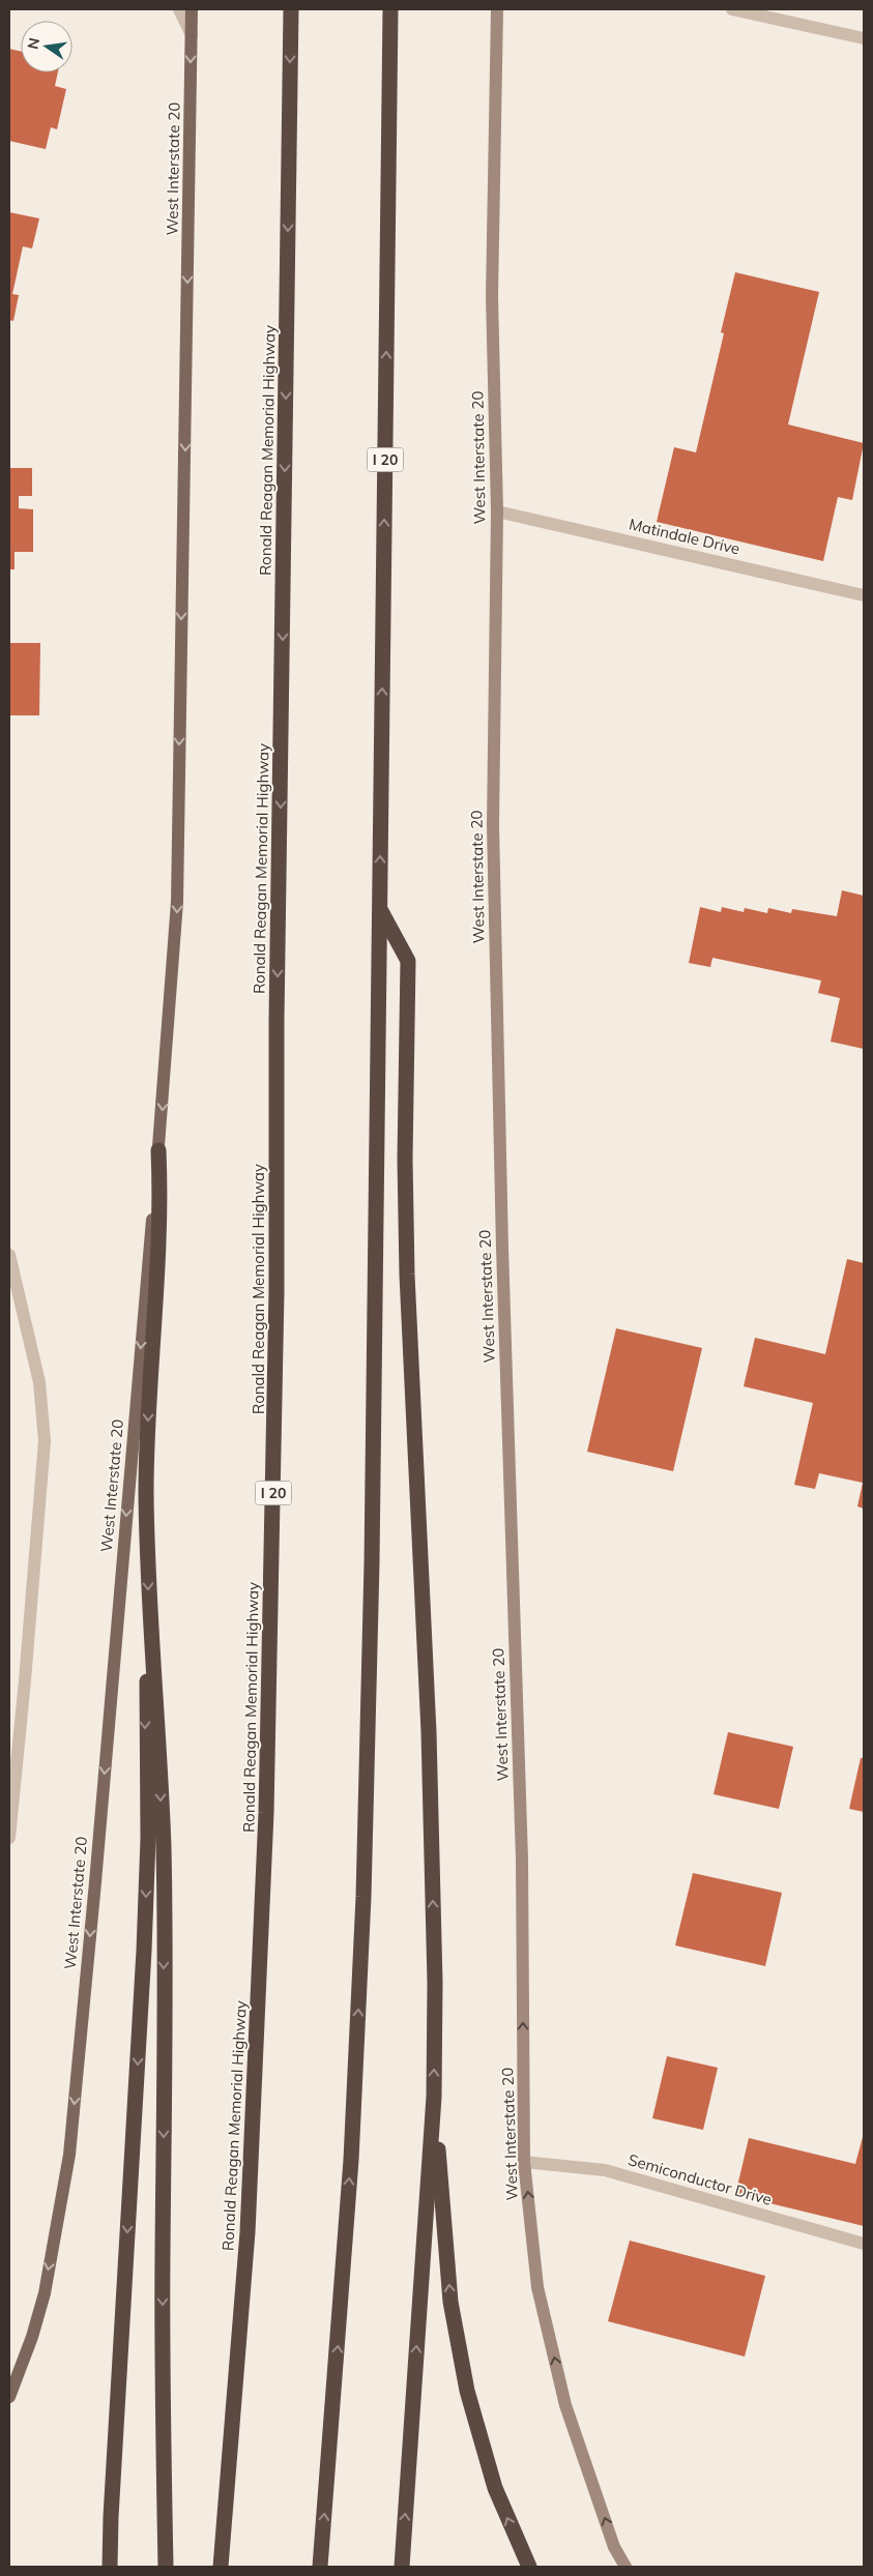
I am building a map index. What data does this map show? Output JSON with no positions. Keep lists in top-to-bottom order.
{
  "streets": {
    "highway": ["Ronald Reagan Memorial Highway", "I 20"],
    "main road": ["West Interstate 20"],
    "street": ["Matindale Drive", "Semiconductor Drive"]
  },
  "crossings": [
    ["West Interstate 20", "Matindale Drive"],
    ["West Interstate 20", "Semiconductor Drive"]
  ],
  "north": "left"
}
